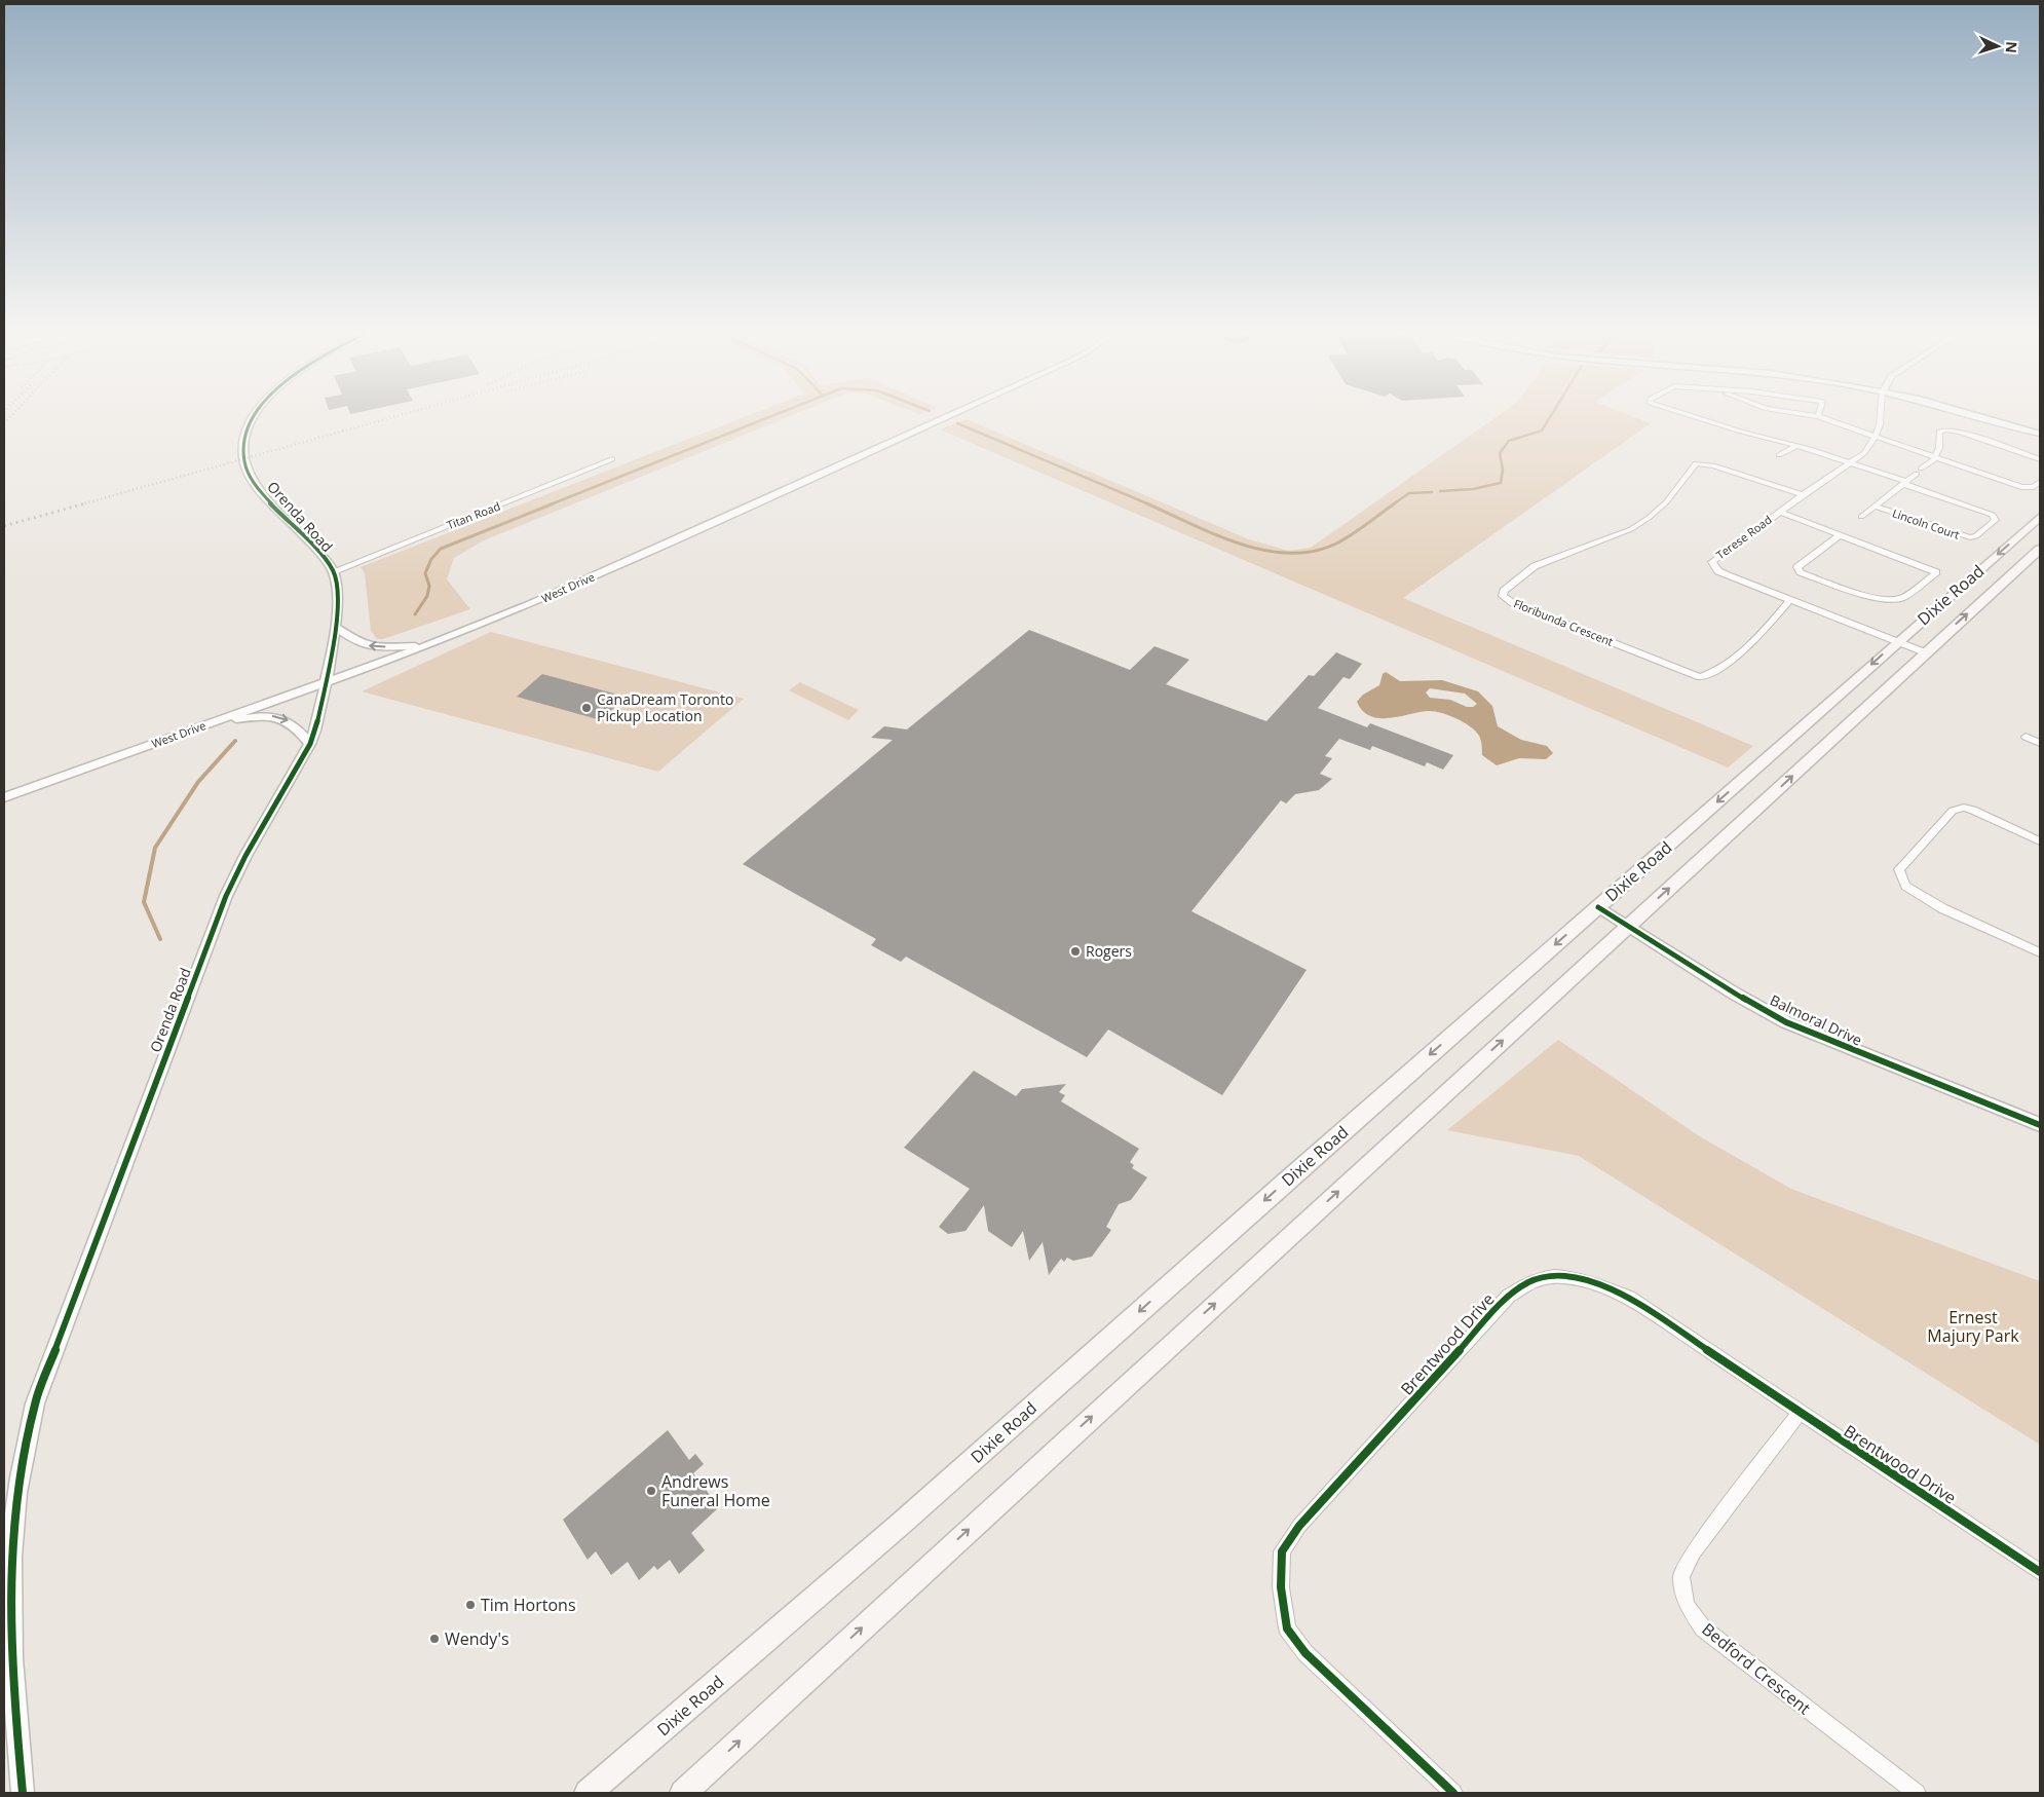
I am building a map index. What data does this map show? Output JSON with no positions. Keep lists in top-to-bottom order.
{
  "streets": {
    "main road": ["Dixie Road"],
    "street": [
      "Titan Road",
      "Orenda Road",
      "Lincoln Court",
      "Terese Road",
      "West Drive",
      "Floribunda Crescent",
      "Balmoral Drive",
      "Brentwood Drive",
      "Bedford Crescent"
    ]
  },
  "crossings": [
    ["Titan Road", "Orenda Road"],
    ["Orenda Road", "West Drive"],
    ["Lincoln Court", "Terese Road"],
    ["Terese Road", "Dixie Road"],
    ["Terese Road", "Floribunda Crescent"],
    ["Dixie Road", "Balmoral Drive"],
    ["Brentwood Drive", "Bedford Crescent"]
  ],
  "parks": ["Ernest Majury Park"],
  "places": [
    "CanaDream Toronto Pickup Location",
    "Rogers",
    "Andrews Funeral Home",
    "Tim Hortons",
    "Wendy's"
  ],
  "north": "right"
}
